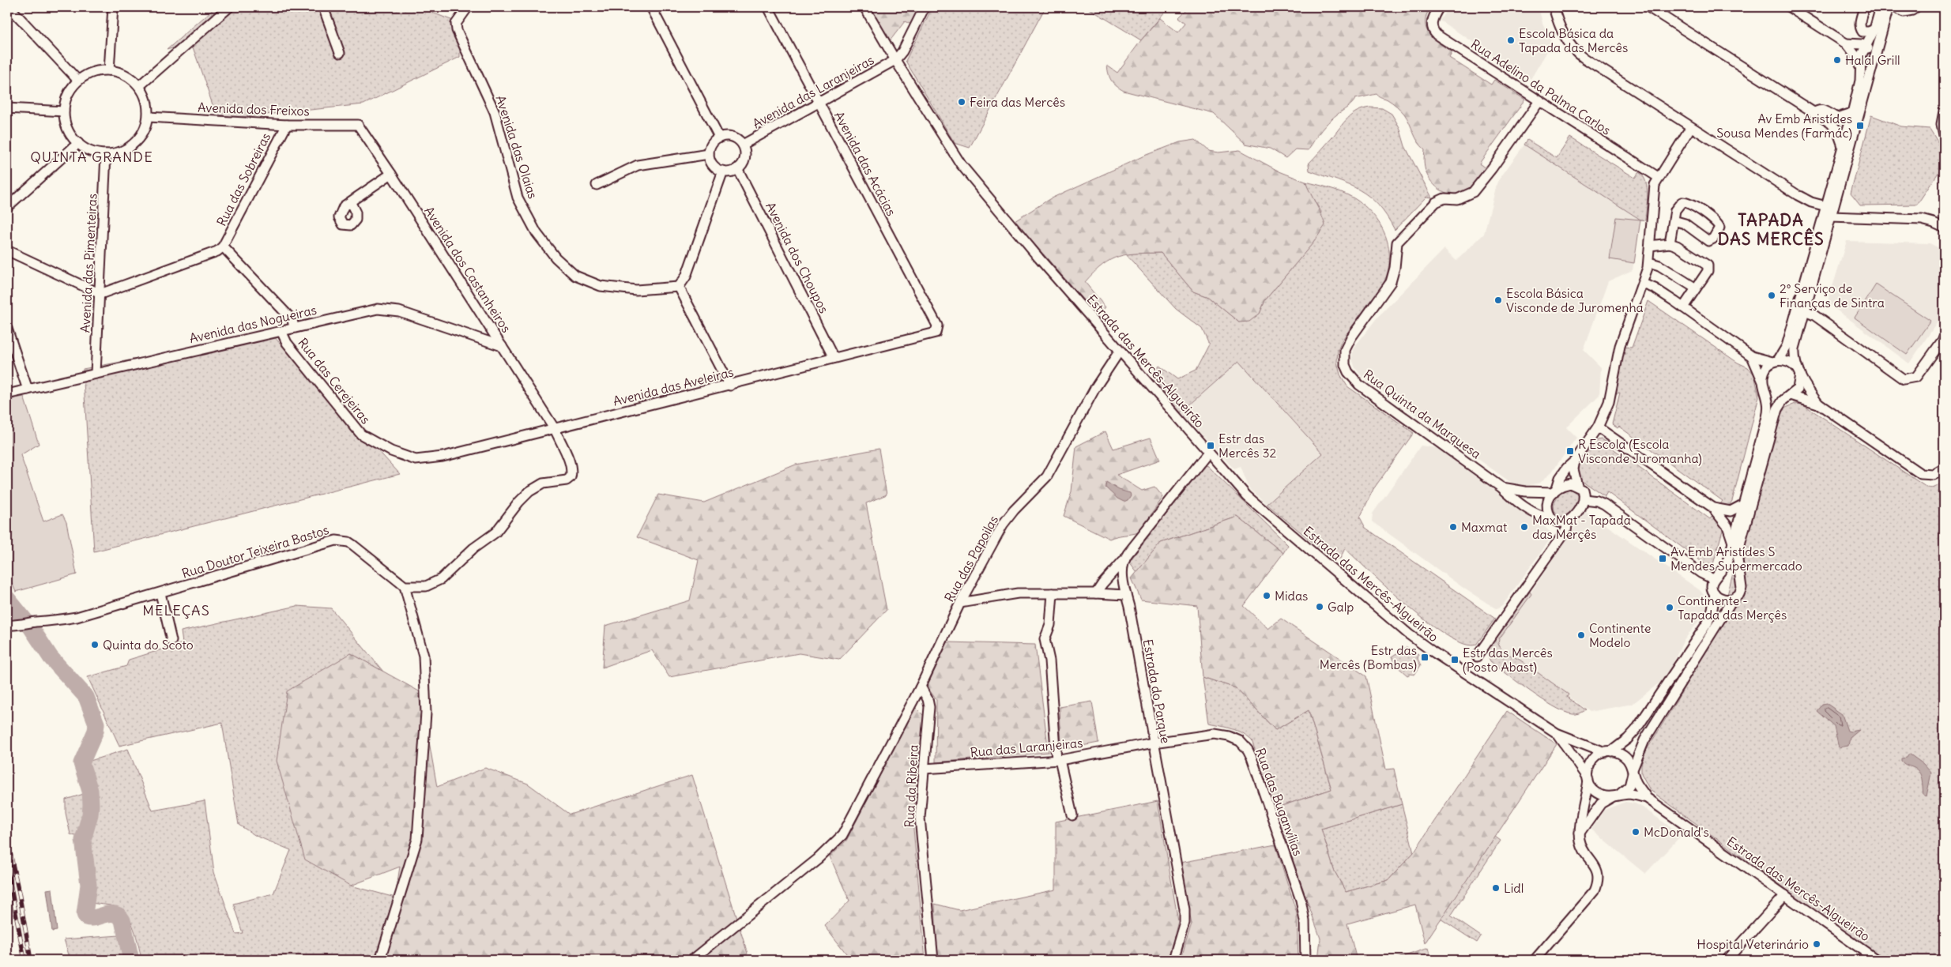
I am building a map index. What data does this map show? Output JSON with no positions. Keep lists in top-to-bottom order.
{
  "streets": {
    "street": [
      "Rua Adelino da Palma Carlos",
      "Avenida das Laranjeiras",
      "Avenida dos Freixos",
      "Avenida das Olaias",
      "Avenida das Acácias",
      "Rua das Sobreiras",
      "Avenida dos Choupos",
      "Avenida das Pimenteiras",
      "Avenida dos Castanheiros",
      "Avenida das Nogueiras",
      "Estrada das Mercês-Algueirão",
      "Rua das Cerejeiras",
      "Avenida das Aveleiras",
      "Rua Quinta da Marquesa",
      "Rua Doutor Teixeira Bastos",
      "Rua das Papoilas",
      "Estrada do Parque",
      "Rua das Laranjeiras",
      "Rua da Ribeira",
      "Rua das Buganvílias"
    ]
  },
  "crossings": [
    ["Rua Adelino da Palma Carlos", "Rua Quinta da Marquesa"],
    ["Avenida das Laranjeiras", "Avenida das Acácias"],
    ["Avenida das Laranjeiras", "Avenida dos Choupos"],
    ["Avenida das Laranjeiras", "Estrada das Mercês-Algueirão"],
    ["Avenida dos Freixos", "Rua das Sobreiras"],
    ["Avenida dos Freixos", "Avenida das Pimenteiras"],
    ["Avenida dos Freixos", "Avenida dos Castanheiros"],
    ["Avenida das Acácias", "Avenida das Aveleiras"],
    ["Avenida dos Choupos", "Avenida das Aveleiras"],
    ["Avenida das Pimenteiras", "Avenida das Nogueiras"],
    ["Avenida dos Castanheiros", "Avenida das Nogueiras"],
    ["Avenida dos Castanheiros", "Avenida das Aveleiras"],
    ["Avenida das Nogueiras", "Rua das Cerejeiras"],
    ["Estrada das Mercês-Algueirão", "Rua das Papoilas"],
    ["Rua das Cerejeiras", "Avenida das Aveleiras"],
    ["Rua das Papoilas", "Rua da Ribeira"],
    ["Estrada do Parque", "Rua das Laranjeiras"],
    ["Estrada do Parque", "Rua das Buganvílias"],
    ["Rua das Laranjeiras", "Rua da Ribeira"],
    ["Rua das Laranjeiras", "Rua das Buganvílias"]
  ],
  "districts": ["QUINTA GRANDE", "TAPADA DAS MERCÊS", "MELEÇAS"],
  "places": {
    "other": [
      "Escola Básica da Tapada das Mercês",
      "Halal Grill",
      "Feira das Mercês",
      "2º Serviço de Finanças de Sintra",
      "Escola Básica Visconde de Juromenha",
      "Maxmat",
      "MaxMat - Tapada das Merçês",
      "Midas",
      "Galp",
      "Continente - Tapada das Merçês",
      "Continente Modelo",
      "Quinta do Scoto",
      "McDonald's",
      "Lidl",
      "Hospital Veterinário"
    ],
    "transit": [
      "Av Emb Aristídes Sousa Mendes (Farmác)",
      "Estr das Mercês 32",
      "R Escola (Escola Visconde Juromanha)",
      "Av Emb Aristídes S Mendes Supermercado",
      "Estr das Mercês (Bombas)",
      "Estr das Mercês (Posto Abast)"
    ]
  }
}
